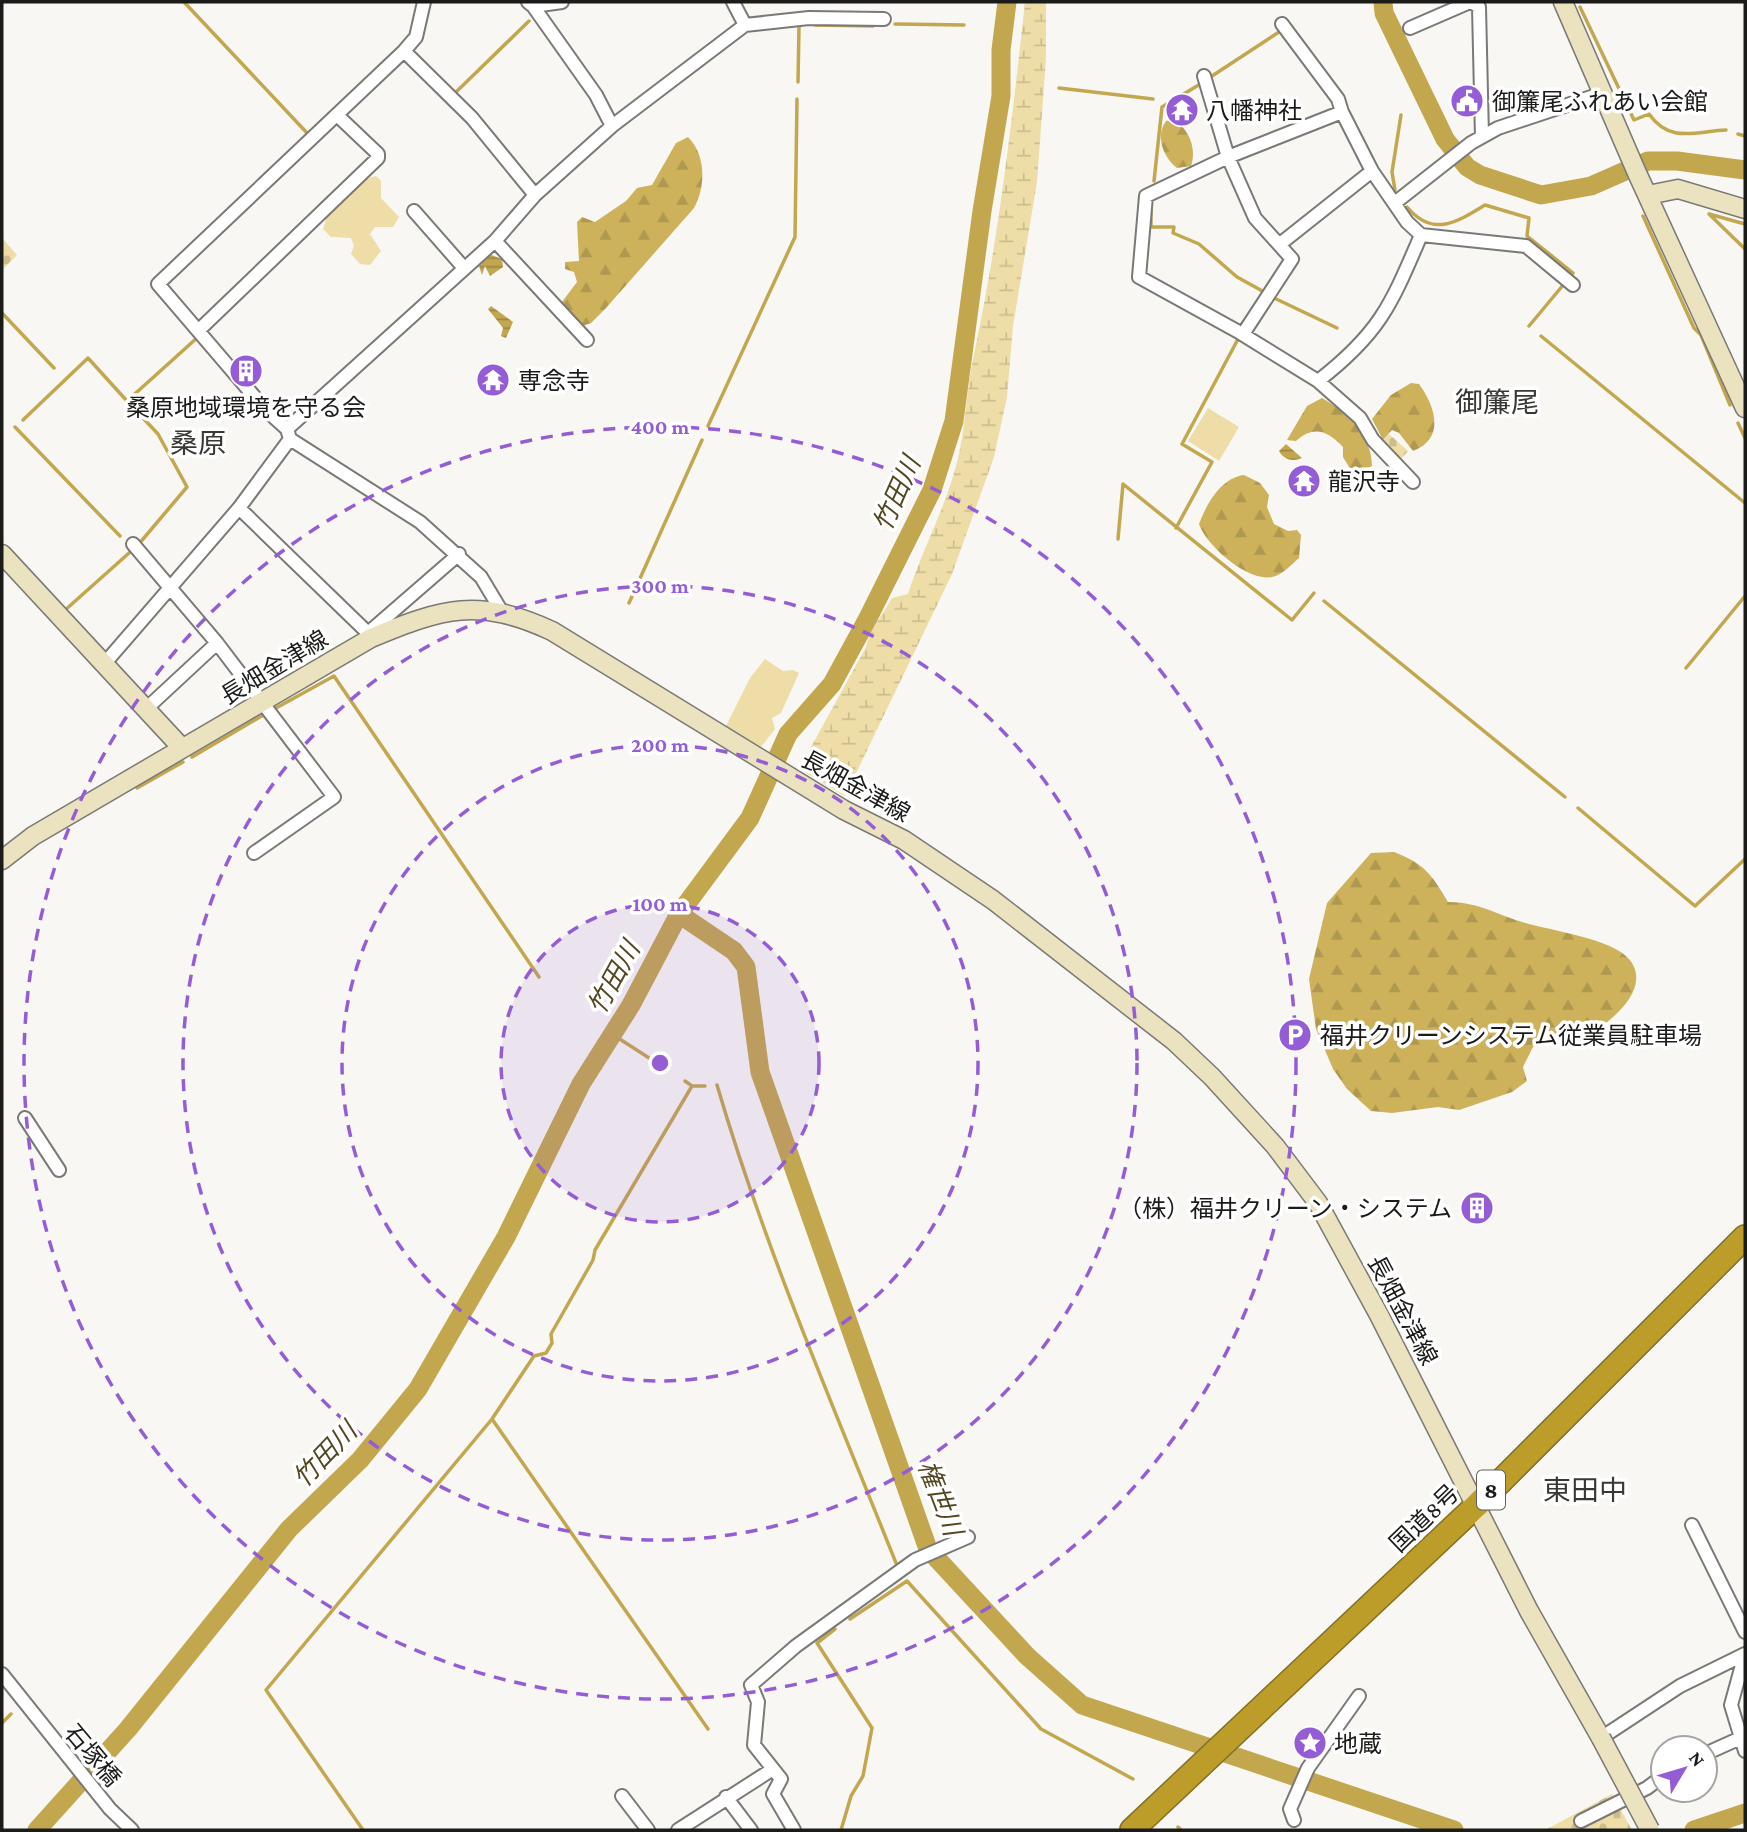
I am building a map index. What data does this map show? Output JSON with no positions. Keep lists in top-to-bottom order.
{
  "streets": {
    "highway": ["8", "国道8号"],
    "main road": ["長畑金津線"],
    "street": ["石塚橋"]
  },
  "crossings": [
    ["長畑金津線", "国道8号"]
  ],
  "districts": ["御簾尾", "桑原", "東田中"],
  "water": ["竹田川", "権世川"],
  "places": {
    "public building": ["御簾尾ふれあい会館"],
    "temple": ["八幡神社", "専念寺", "龍沢寺"],
    "building": ["桑原地域環境を守る会", "（株）福井クリーン・システム"],
    "parking": ["福井クリーンシステム従業員駐車場"],
    "place": ["地蔵"]
  },
  "north": "top right",
  "rings": [
    "400 m",
    "300 m",
    "200 m",
    "100 m"
  ]
}
